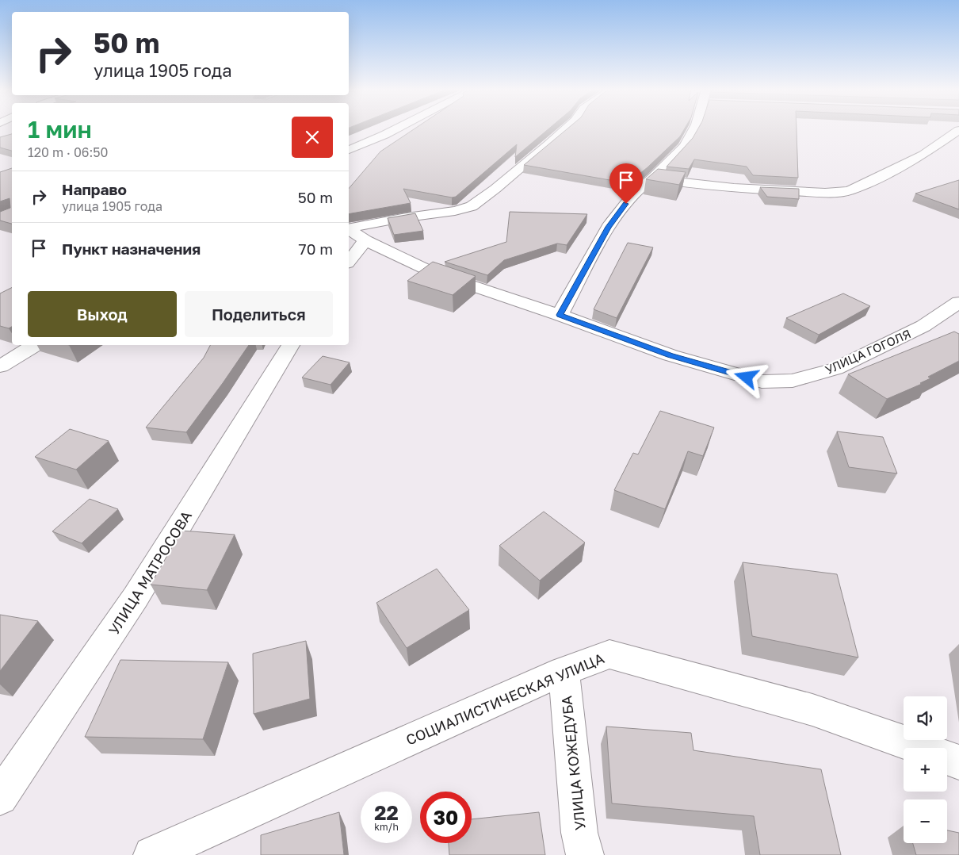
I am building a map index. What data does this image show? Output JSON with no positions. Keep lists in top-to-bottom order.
{
  "streets": {
    "street": [
      "УЛИЦА ГОГОЛЯ",
      "УЛИЦА МАТРОСОВА",
      "СОЦИАЛИСТИЧЕСКАЯ УЛИЦА",
      "УЛИЦА КОЖЕДУБА"
    ]
  },
  "crossings": [
    ["СОЦИАЛИСТИЧЕСКАЯ УЛИЦА", "УЛИЦА КОЖЕДУБА"]
  ],
  "page": {
    "turn": ["50 m", "улица 1905 года"],
    "heading": ["1 мин", "120 m · 06:50"],
    "list": [
      {
        "name": "Направо",
        "note": "улица 1905 года",
        "value": "50 m"
      },
      {
        "name": "Пункт назначения",
        "value": "70 m"
      }
    ],
    "buttons": ["Выход", "Поделиться"],
    "map_buttons": ["+", "−"],
    "speed": "22 km/h",
    "limit": "30"
  }
}
